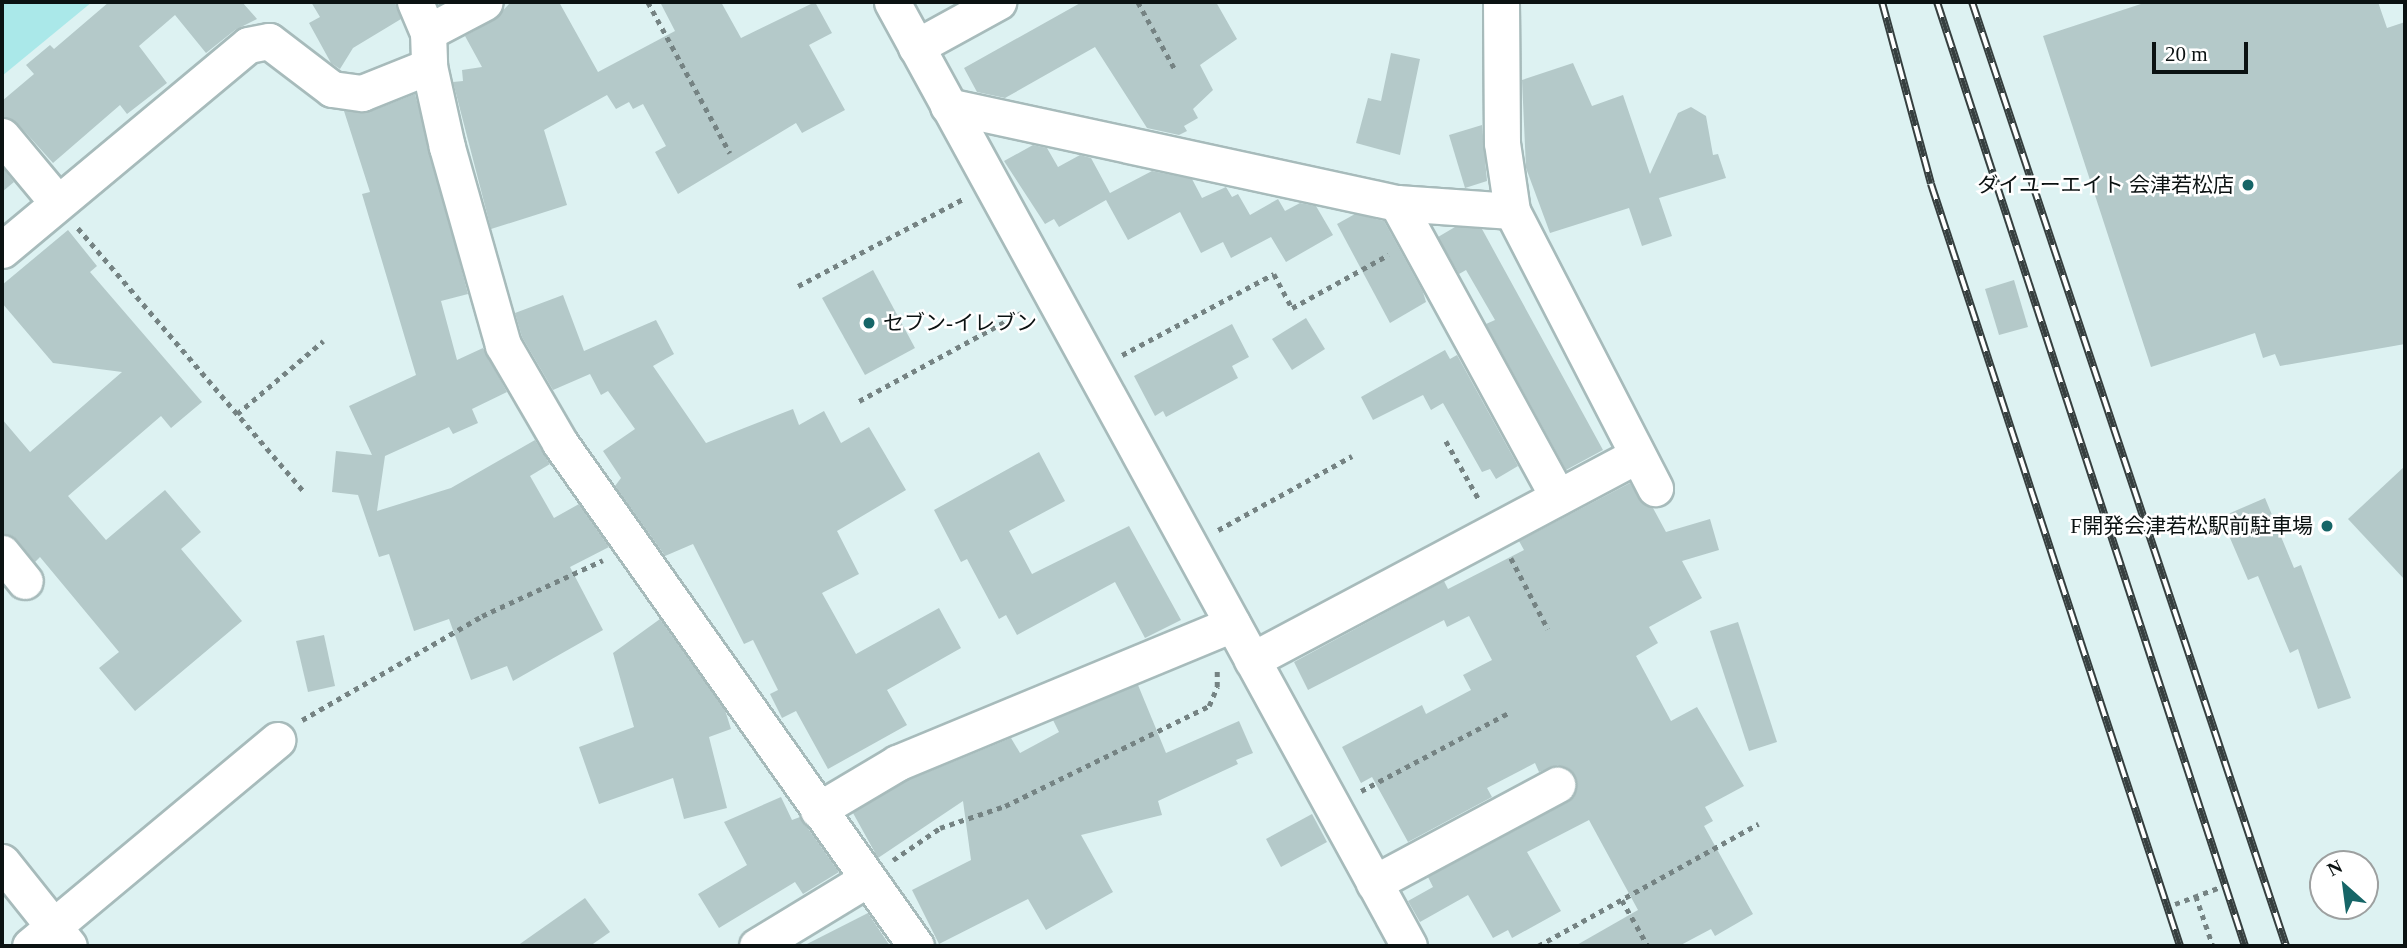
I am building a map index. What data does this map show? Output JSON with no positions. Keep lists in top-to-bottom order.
{
  "places": ["ダイユーエイト 会津若松店", "セブン-イレブン", "F開発会津若松駅前駐車場"],
  "scale_bar": "20 m",
  "north": "top left"
}
